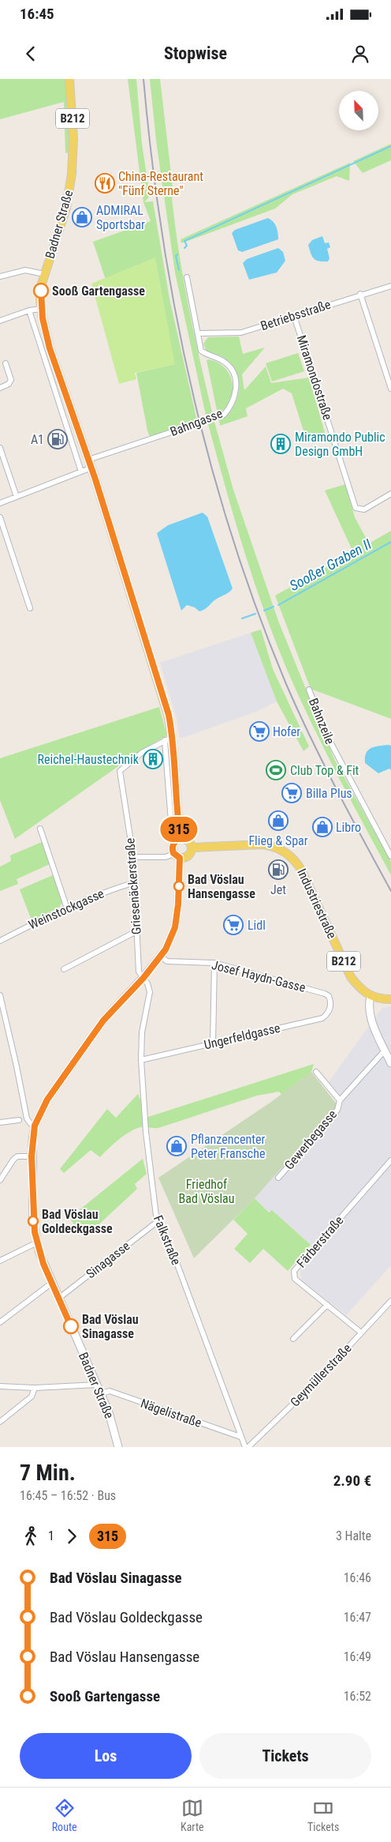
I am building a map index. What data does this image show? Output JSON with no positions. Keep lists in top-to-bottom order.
{
  "streets": {
    "main road": ["B212", "Badner Straße", "Industriestraße"],
    "street": [
      "Betriebsstraße",
      "Miramondostraße",
      "Bahngasse",
      "Bahnzeile",
      "Griesenäckerstraße",
      "Weinstockgasse",
      "Josef Haydn-Gasse",
      "Ungerfeldgasse",
      "Gewerbegasse",
      "Falkstraße",
      "Färberstraße",
      "Sinagasse",
      "Geymüllerstraße",
      "Nägelistraße"
    ]
  },
  "crossings": [
    ["B212", "Badner Straße"],
    ["B212", "Bahngasse"],
    ["B212", "Griesenäckerstraße"],
    ["B212", "Industriestraße"],
    ["Badner Straße", "Griesenäckerstraße"],
    ["Badner Straße", "Industriestraße"],
    ["Badner Straße", "Josef Haydn-Gasse"],
    ["Badner Straße", "Falkstraße"],
    ["Badner Straße", "Sinagasse"],
    ["Badner Straße", "Nägelistraße"],
    ["Betriebsstraße", "Miramondostraße"],
    ["Betriebsstraße", "Bahngasse"],
    ["Griesenäckerstraße", "Weinstockgasse"],
    ["Griesenäckerstraße", "Falkstraße"],
    ["Josef Haydn-Gasse", "Ungerfeldgasse"],
    ["Ungerfeldgasse", "Falkstraße"],
    ["Falkstraße", "Sinagasse"],
    ["Falkstraße", "Nägelistraße"],
    ["Färberstraße", "Geymüllerstraße"]
  ],
  "water": ["Sooßer Graben II"],
  "parks": ["Friedhof Bad Vöslau"],
  "places": {
    "restaurant": ["China-Restaurant \"Fünf Sterne\""],
    "shop": [
      "ADMIRAL Sportsbar",
      "Flieg & Spar",
      "Libro",
      "Pflanzencenter Peter Fransche"
    ],
    "other": [
      "Sooß Gartengasse",
      "Bad Vöslau Hansengasse",
      "Bad Vöslau Goldeckgasse",
      "Bad Vöslau Sinagasse"
    ],
    "fuel station": ["A1", "Jet"],
    "building": ["Miramondo Public Design GmbH", "Reichel-Haustechnik"],
    "supermarket": ["Hofer", "Billa Plus", "Lidl"],
    "sports": ["Club Top & Fit"]
  },
  "lines": ["bus line 315"],
  "north": "top left",
  "page": {
    "status": "16:45",
    "header": "Stopwise",
    "on_map": "315",
    "heading": ["7 Min.", "16:45 – 16:52 · Bus", "2.90 €"],
    "legs": ["1", "315", "3 Halte"],
    "list": [
      {
        "name": "Bad Vöslau Sinagasse",
        "value": "16:46"
      },
      {
        "name": "Bad Vöslau Goldeckgasse",
        "value": "16:47"
      },
      {
        "name": "Bad Vöslau Hansengasse",
        "value": "16:49"
      },
      {
        "name": "Sooß Gartengasse",
        "value": "16:52"
      }
    ],
    "buttons": ["Los", "Tickets"],
    "tabs": ["Route", "Karte", "Tickets"]
  }
}
